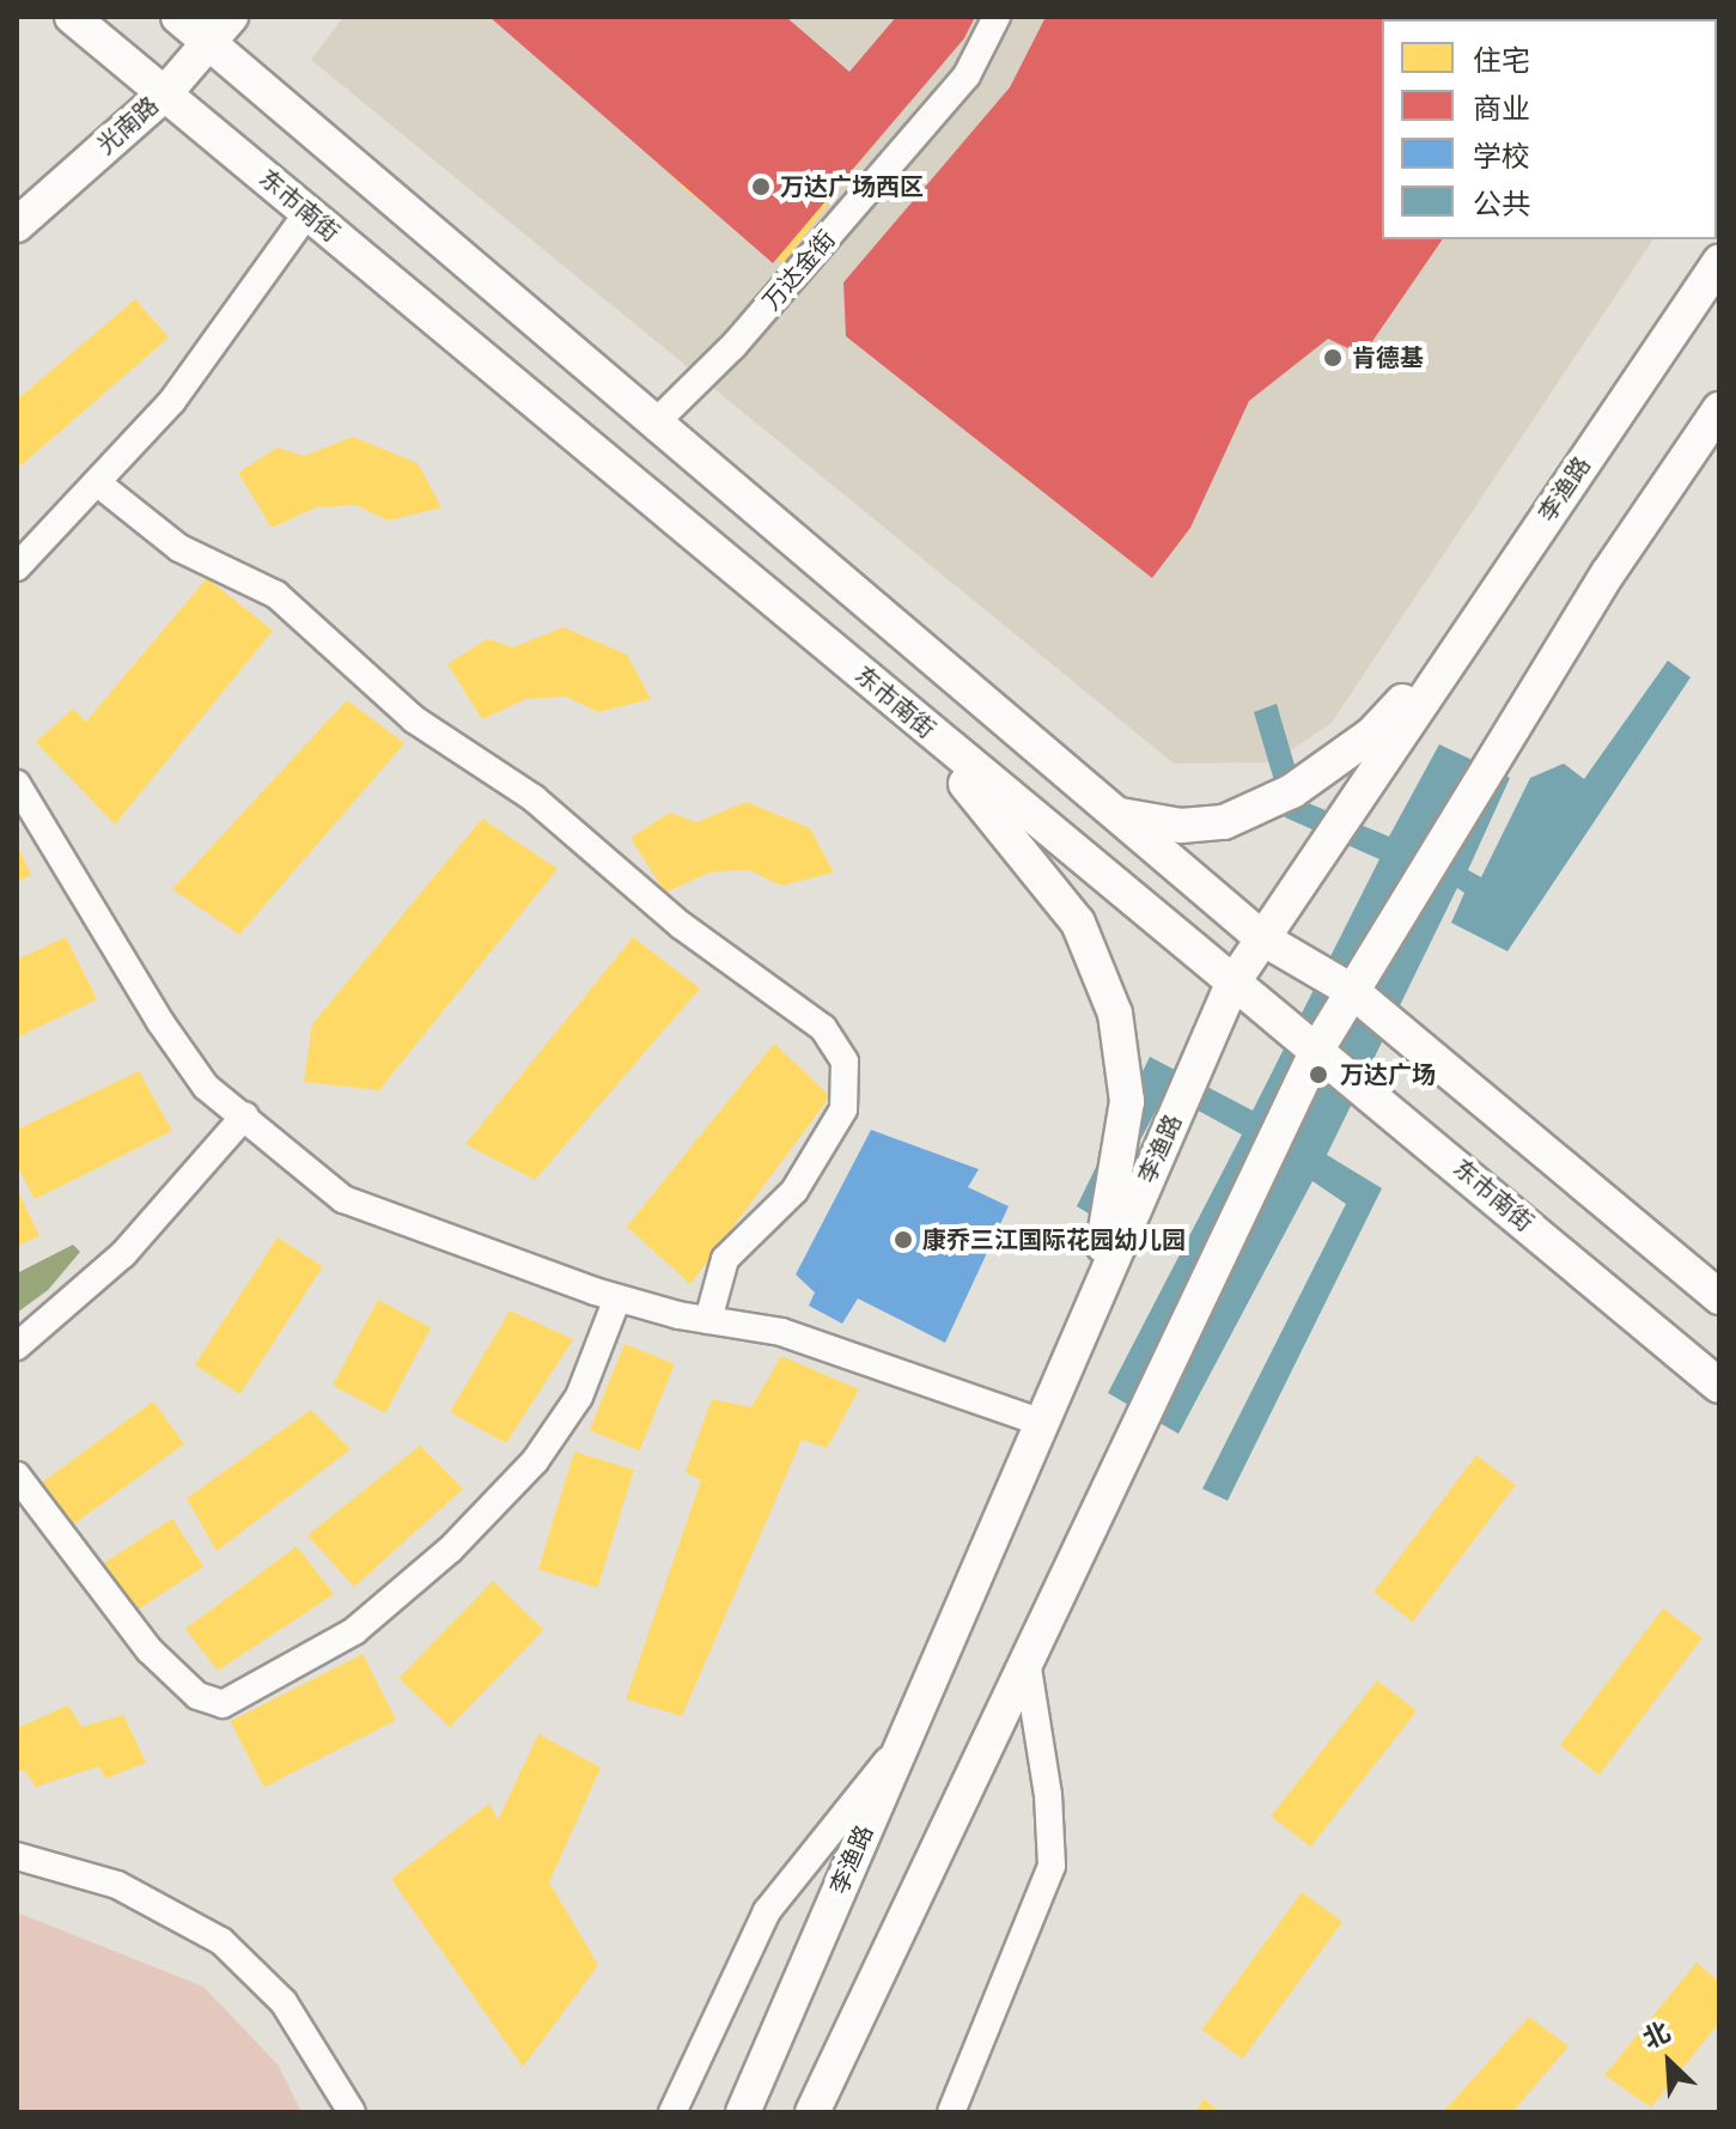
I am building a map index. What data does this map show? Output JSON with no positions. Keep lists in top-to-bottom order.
{
  "streets": {
    "main road": ["光南路", "东市南街", "李渔路"],
    "street": ["万达金街"]
  },
  "crossings": [
    ["光南路", "东市南街"],
    ["东市南街", "李渔路"]
  ],
  "places": [
    "万达广场西区",
    "肯德基",
    "万达广场",
    "康乔三江国际花园幼儿园"
  ],
  "legend": [
    "住宅",
    "商业",
    "学校",
    "公共"
  ],
  "north": "top left"
}
